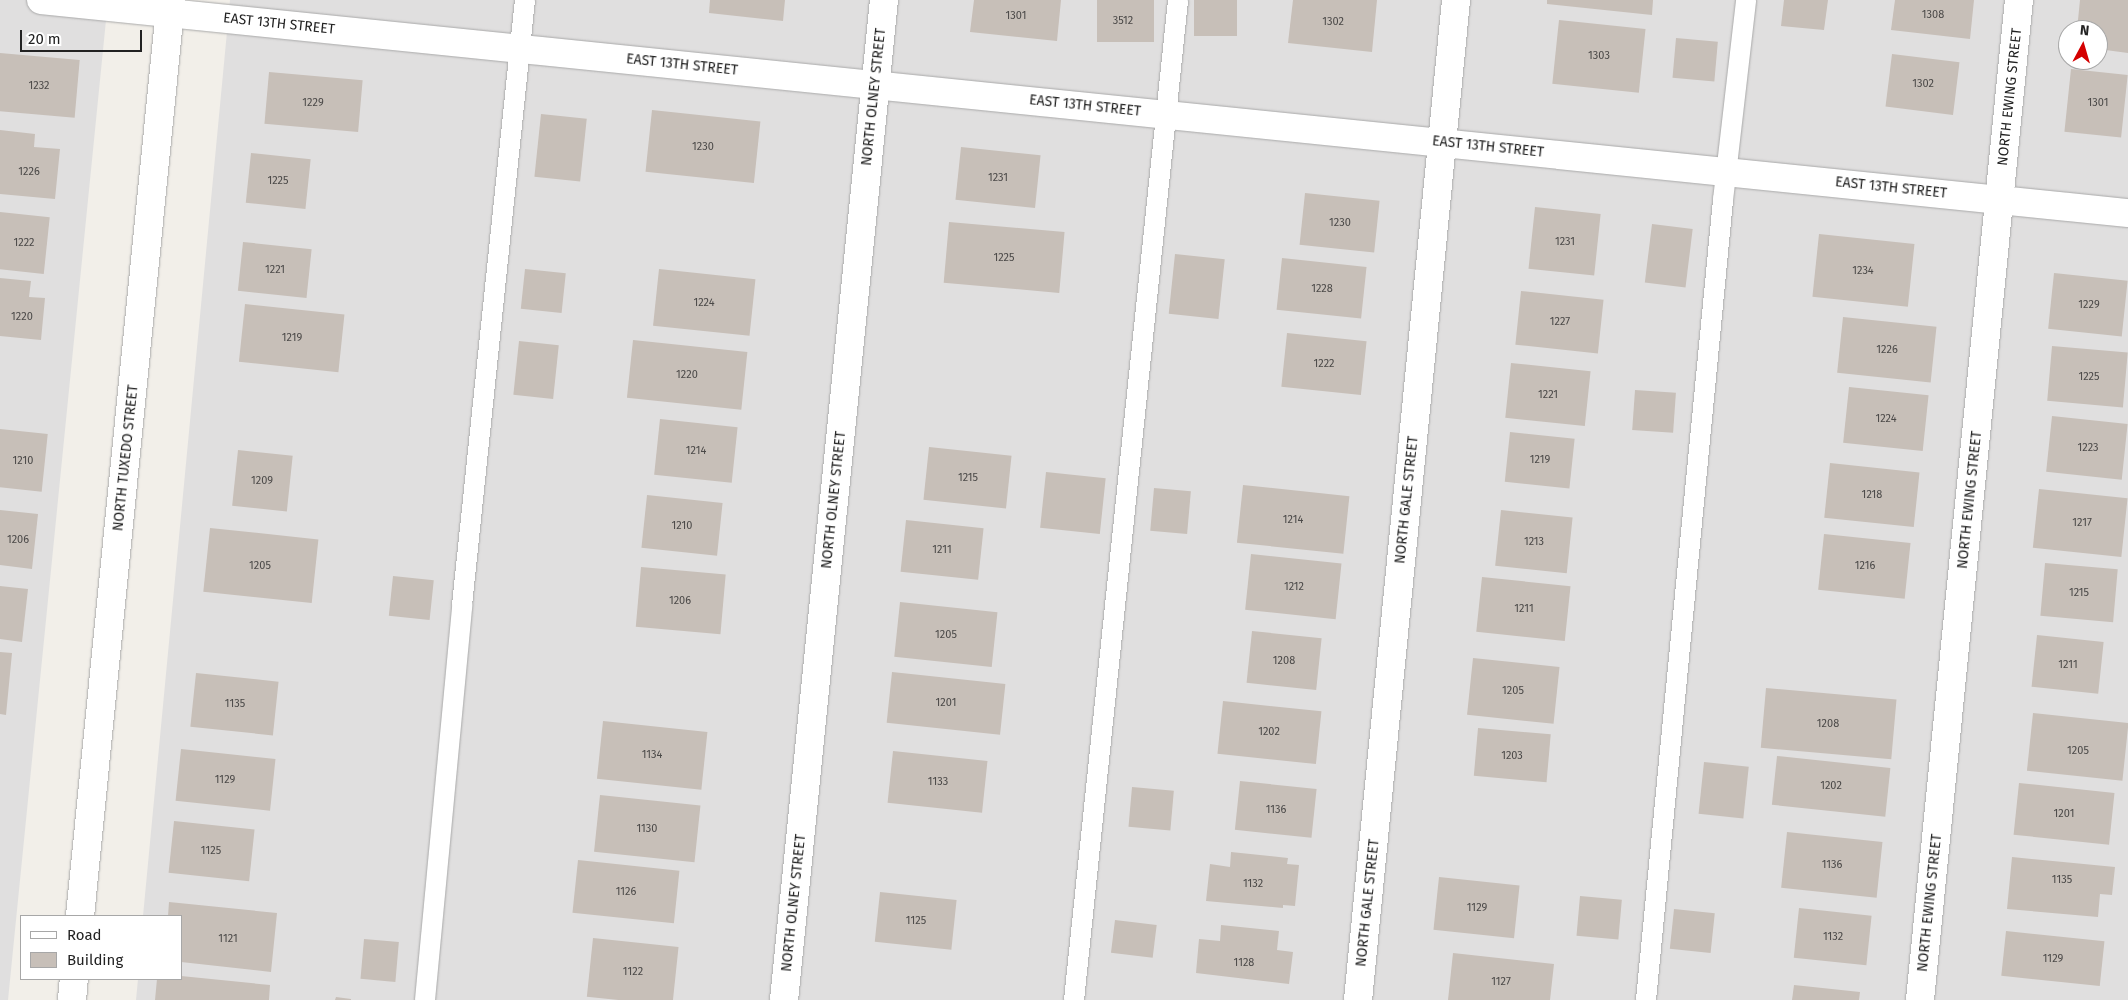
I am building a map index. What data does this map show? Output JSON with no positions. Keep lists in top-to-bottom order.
{
  "streets": {
    "street": [
      "EAST 13TH STREET",
      "NORTH OLNEY STREET",
      "NORTH EWING STREET",
      "NORTH TUXEDO STREET",
      "NORTH GALE STREET"
    ]
  },
  "crossings": [
    ["EAST 13TH STREET", "NORTH OLNEY STREET"],
    ["EAST 13TH STREET", "NORTH EWING STREET"],
    ["EAST 13TH STREET", "NORTH TUXEDO STREET"],
    ["EAST 13TH STREET", "NORTH GALE STREET"]
  ],
  "house_numbers": [
    "1308",
    "1301",
    "3512",
    "1302",
    "1303",
    "1302",
    "1232",
    "1229",
    "1301",
    "1230",
    "1226",
    "1231",
    "1225",
    "1230",
    "1231",
    "1222",
    "1225",
    "1221",
    "1234",
    "1228",
    "1224",
    "1229",
    "1220",
    "1227",
    "1219",
    "1226",
    "1222",
    "1220",
    "1225",
    "1221",
    "1224",
    "1223",
    "1214",
    "1219",
    "1210",
    "1215",
    "1209",
    "1218",
    "1214",
    "1217",
    "1210",
    "1206",
    "1213",
    "1211",
    "1205",
    "1216",
    "1212",
    "1215",
    "1206",
    "1211",
    "1205",
    "1208",
    "1211",
    "1205",
    "1201",
    "1135",
    "1208",
    "1202",
    "1205",
    "1134",
    "1203",
    "1129",
    "1133",
    "1202",
    "1136",
    "1201",
    "1130",
    "1125",
    "1136",
    "1135",
    "1132",
    "1126",
    "1129",
    "1125",
    "1132",
    "1121",
    "1129",
    "1128",
    "1122",
    "1127"
  ],
  "legend": ["Road", "Building"],
  "scale_bar": "20 m",
  "north": "top"
}
